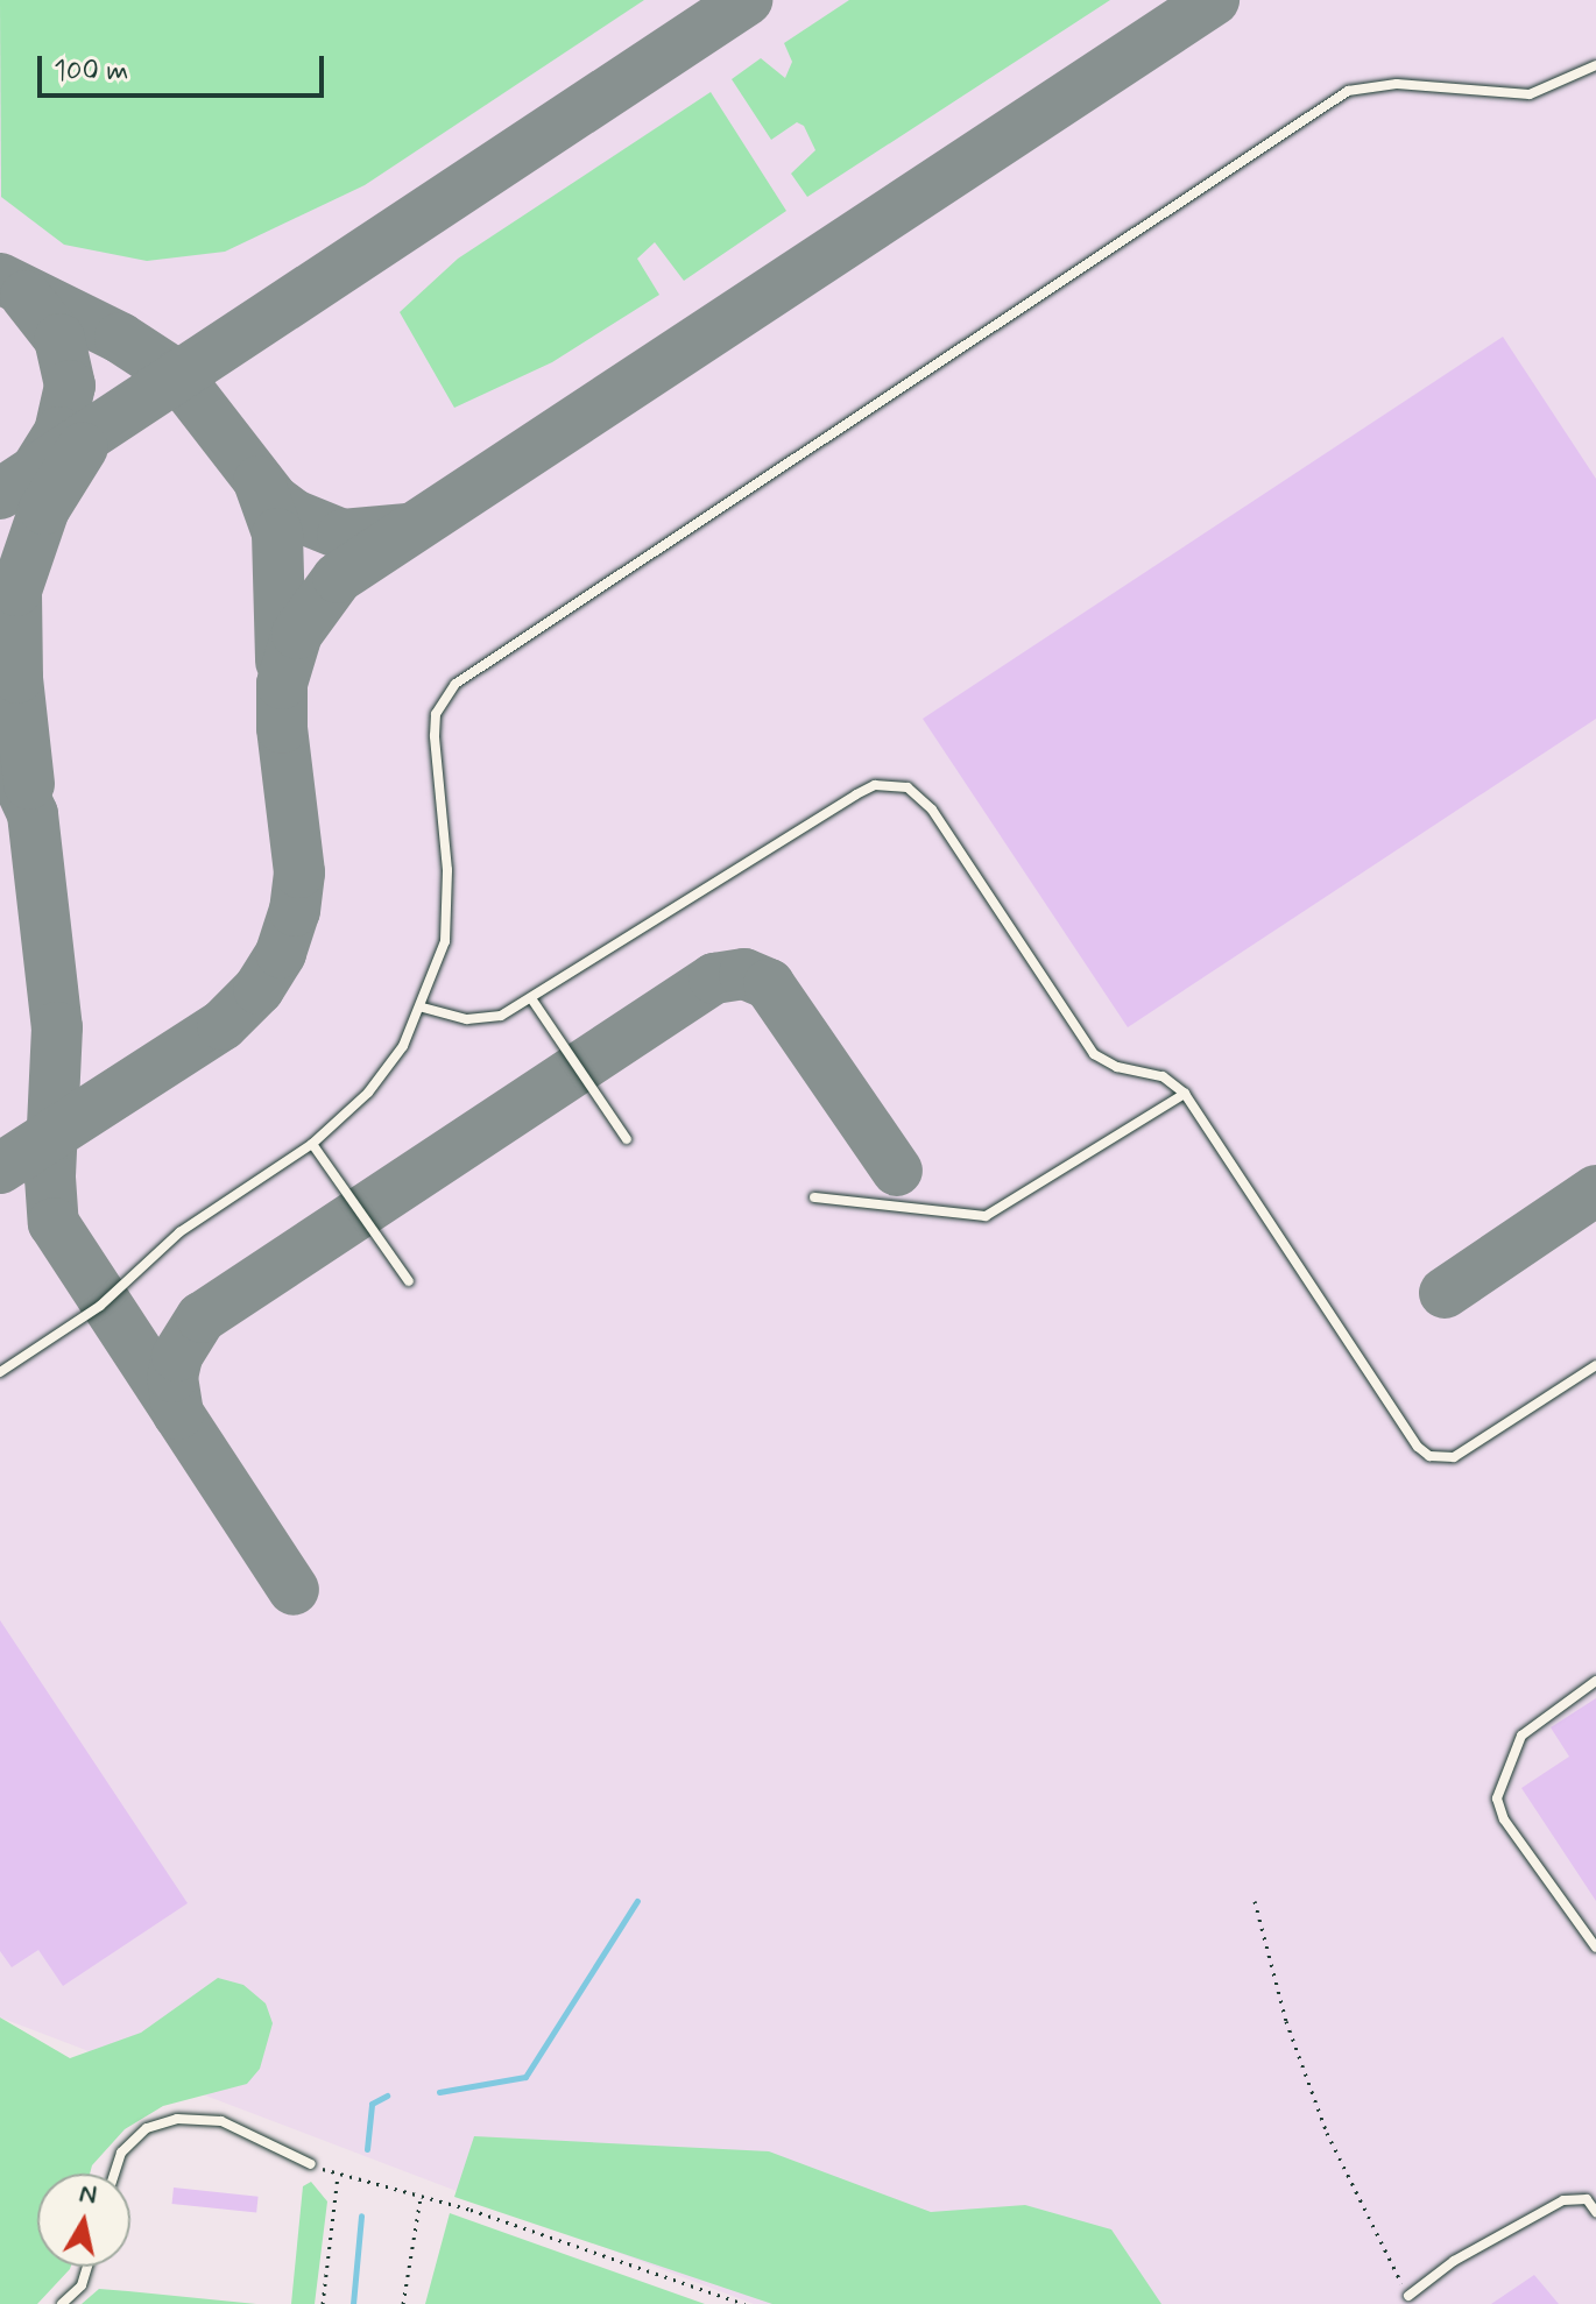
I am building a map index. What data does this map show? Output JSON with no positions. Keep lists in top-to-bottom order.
{
  "scale_bar": "100 m",
  "north": "top"
}
